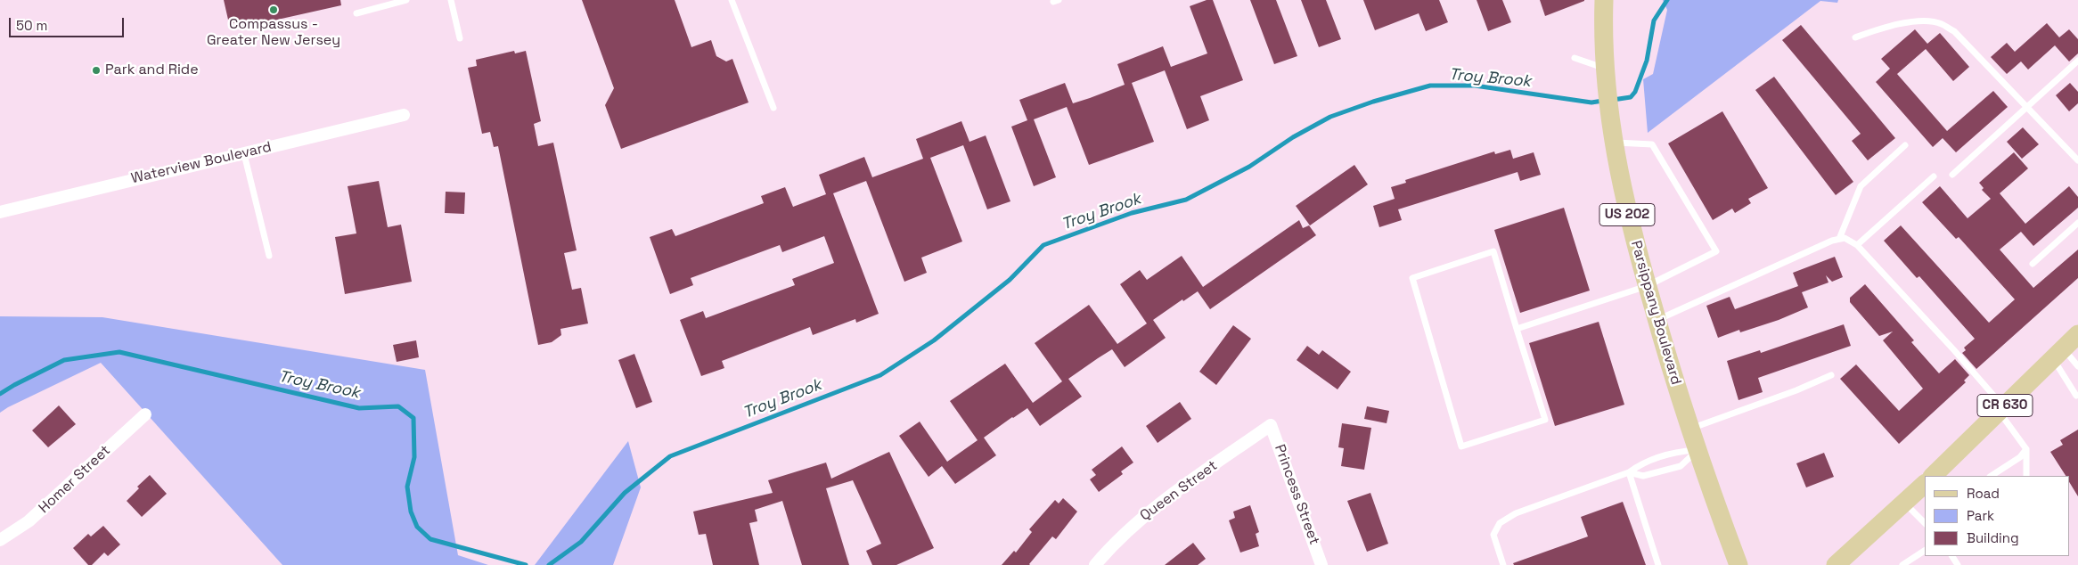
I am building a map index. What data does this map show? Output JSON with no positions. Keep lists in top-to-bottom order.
{
  "streets": {
    "main road": ["US 202", "Parsippany Boulevard", "CR 630"],
    "street": [
      "Waterview Boulevard",
      "Homer Street",
      "Queen Street",
      "Princess Street"
    ]
  },
  "crossings": [
    ["Queen Street", "Princess Street"]
  ],
  "water": ["Troy Brook"],
  "places": ["Compassus - Greater New Jersey", "Park and Ride"],
  "legend": ["Road", "Park", "Building"],
  "scale_bar": "50 m"
}
